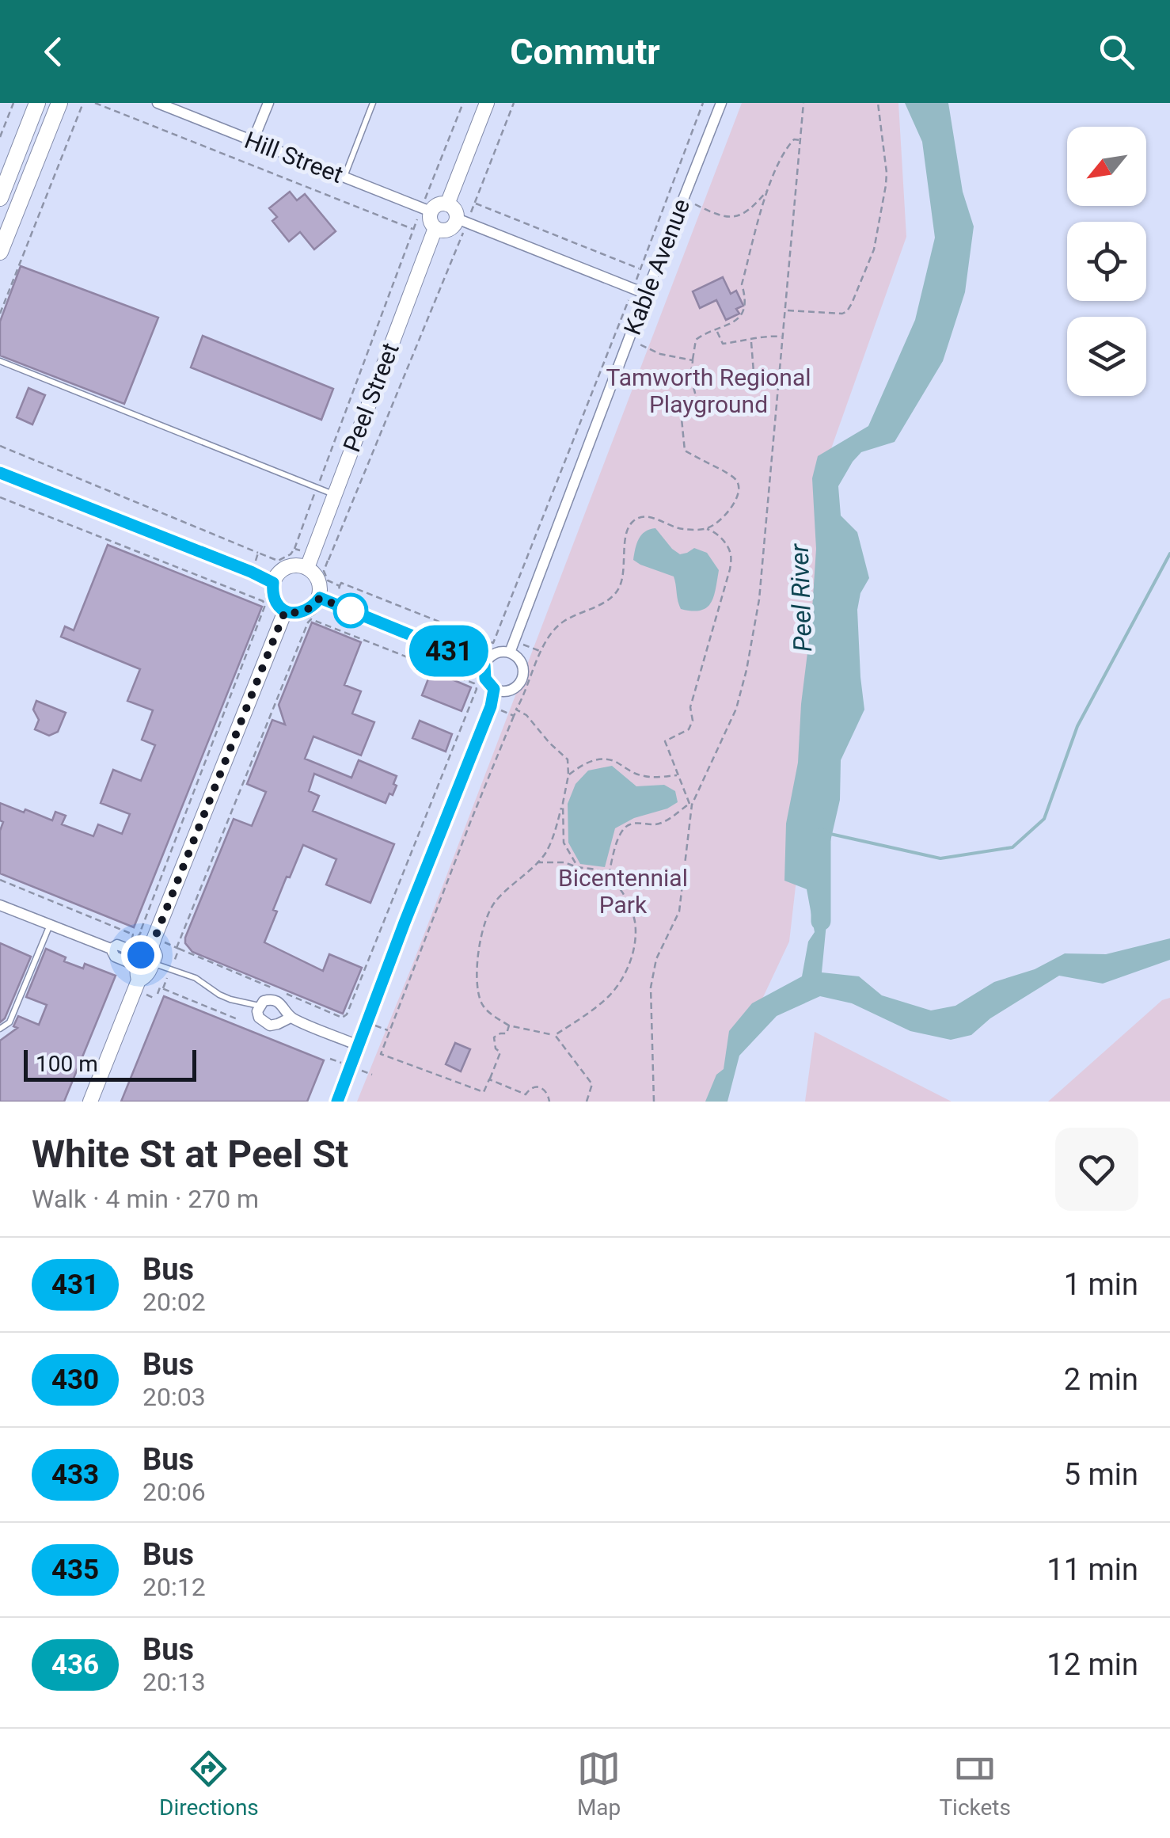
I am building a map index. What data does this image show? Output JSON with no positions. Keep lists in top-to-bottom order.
{
  "streets": {
    "main road": ["Peel Street"],
    "street": ["Hill Street", "Kable Avenue"]
  },
  "crossings": [
    ["Hill Street", "Peel Street"]
  ],
  "water": ["Peel River"],
  "parks": ["Tamworth Regional Playground", "Bicentennial Park"],
  "lines": ["bus line 431"],
  "scale_bar": "100 m",
  "north": "bottom left",
  "page": {
    "header": "Commutr",
    "on_map": "431",
    "scale": "100 m",
    "heading": ["White St at Peel St", "Walk · 4 min · 270 m"],
    "list": [
      {
        "mark": "431",
        "name": "Bus",
        "note": "20:02",
        "value": "1 min"
      },
      {
        "mark": "430",
        "name": "Bus",
        "note": "20:03",
        "value": "2 min"
      },
      {
        "mark": "433",
        "name": "Bus",
        "note": "20:06",
        "value": "5 min"
      },
      {
        "mark": "435",
        "name": "Bus",
        "note": "20:12",
        "value": "11 min"
      },
      {
        "mark": "436",
        "name": "Bus",
        "note": "20:13",
        "value": "12 min"
      }
    ],
    "tabs": ["Directions", "Map", "Tickets"]
  }
}
